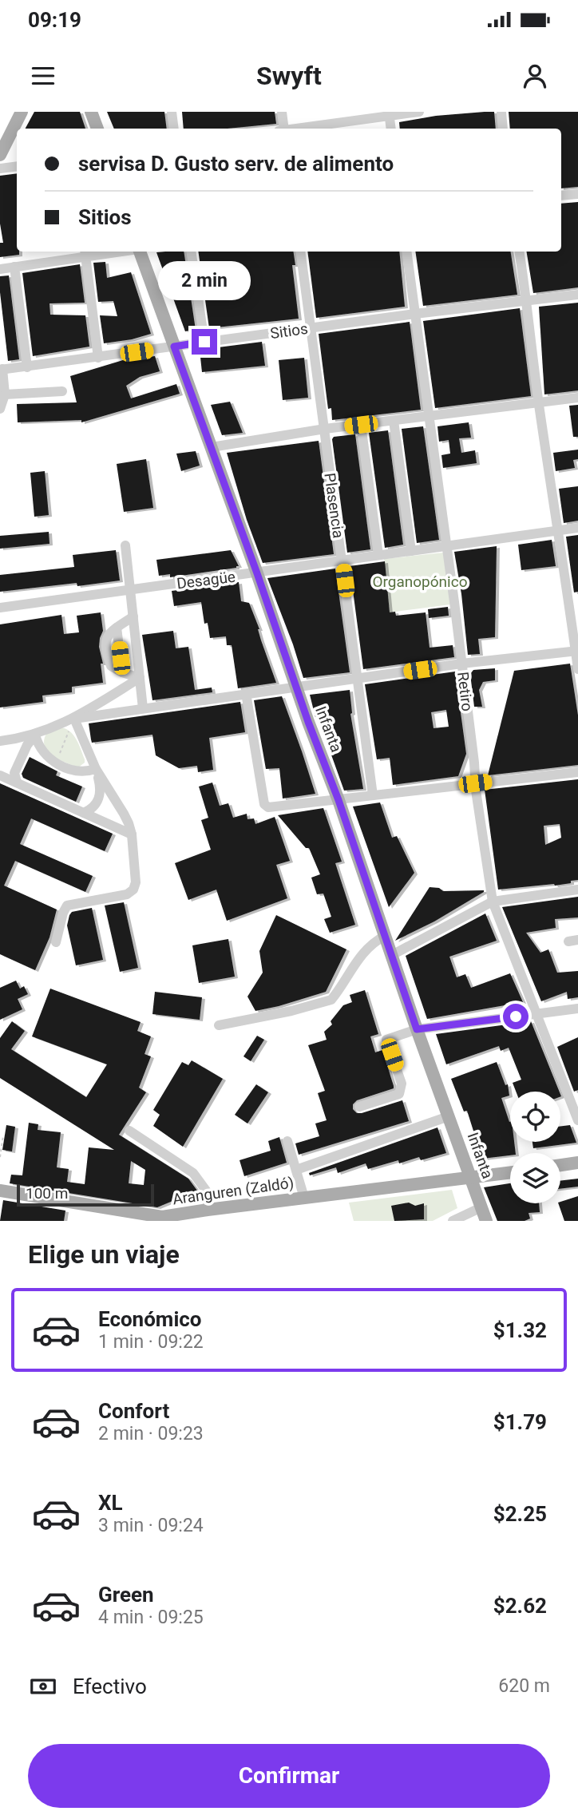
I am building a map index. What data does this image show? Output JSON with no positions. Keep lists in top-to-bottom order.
{
  "streets": {
    "main road": ["Infanta", "Aranguren (Zaldó)"],
    "street": [
      "Sitios",
      "Plasencia",
      "Desagüe",
      "Retiro"
    ]
  },
  "crossings": [
    ["Sitios", "Plasencia"],
    ["Sitios", "Retiro"],
    ["Sitios", "Infanta"],
    ["Plasencia", "Desagüe"],
    ["Desagüe", "Retiro"],
    ["Desagüe", "Infanta"],
    ["Infanta", "Aranguren (Zaldó)"]
  ],
  "parks": ["Organopónico"],
  "scale_bar": "100 m",
  "page": {
    "status": "09:19",
    "header": "Swyft",
    "banner": ["servisa D. Gusto serv. de alimento", "Sitios"],
    "bubble": "2 min",
    "scale": "100 m",
    "heading": "Elige un viaje",
    "list": [
      {
        "name": "Económico",
        "note": "1 min · 09:22",
        "value": "$1.32"
      },
      {
        "name": "Confort",
        "note": "2 min · 09:23",
        "value": "$1.79"
      },
      {
        "name": "XL",
        "note": "3 min · 09:24",
        "value": "$2.25"
      },
      {
        "name": "Green",
        "note": "4 min · 09:25",
        "value": "$2.62"
      }
    ],
    "pay": ["Efectivo", "620 m"],
    "buttons": "Confirmar"
  }
}
